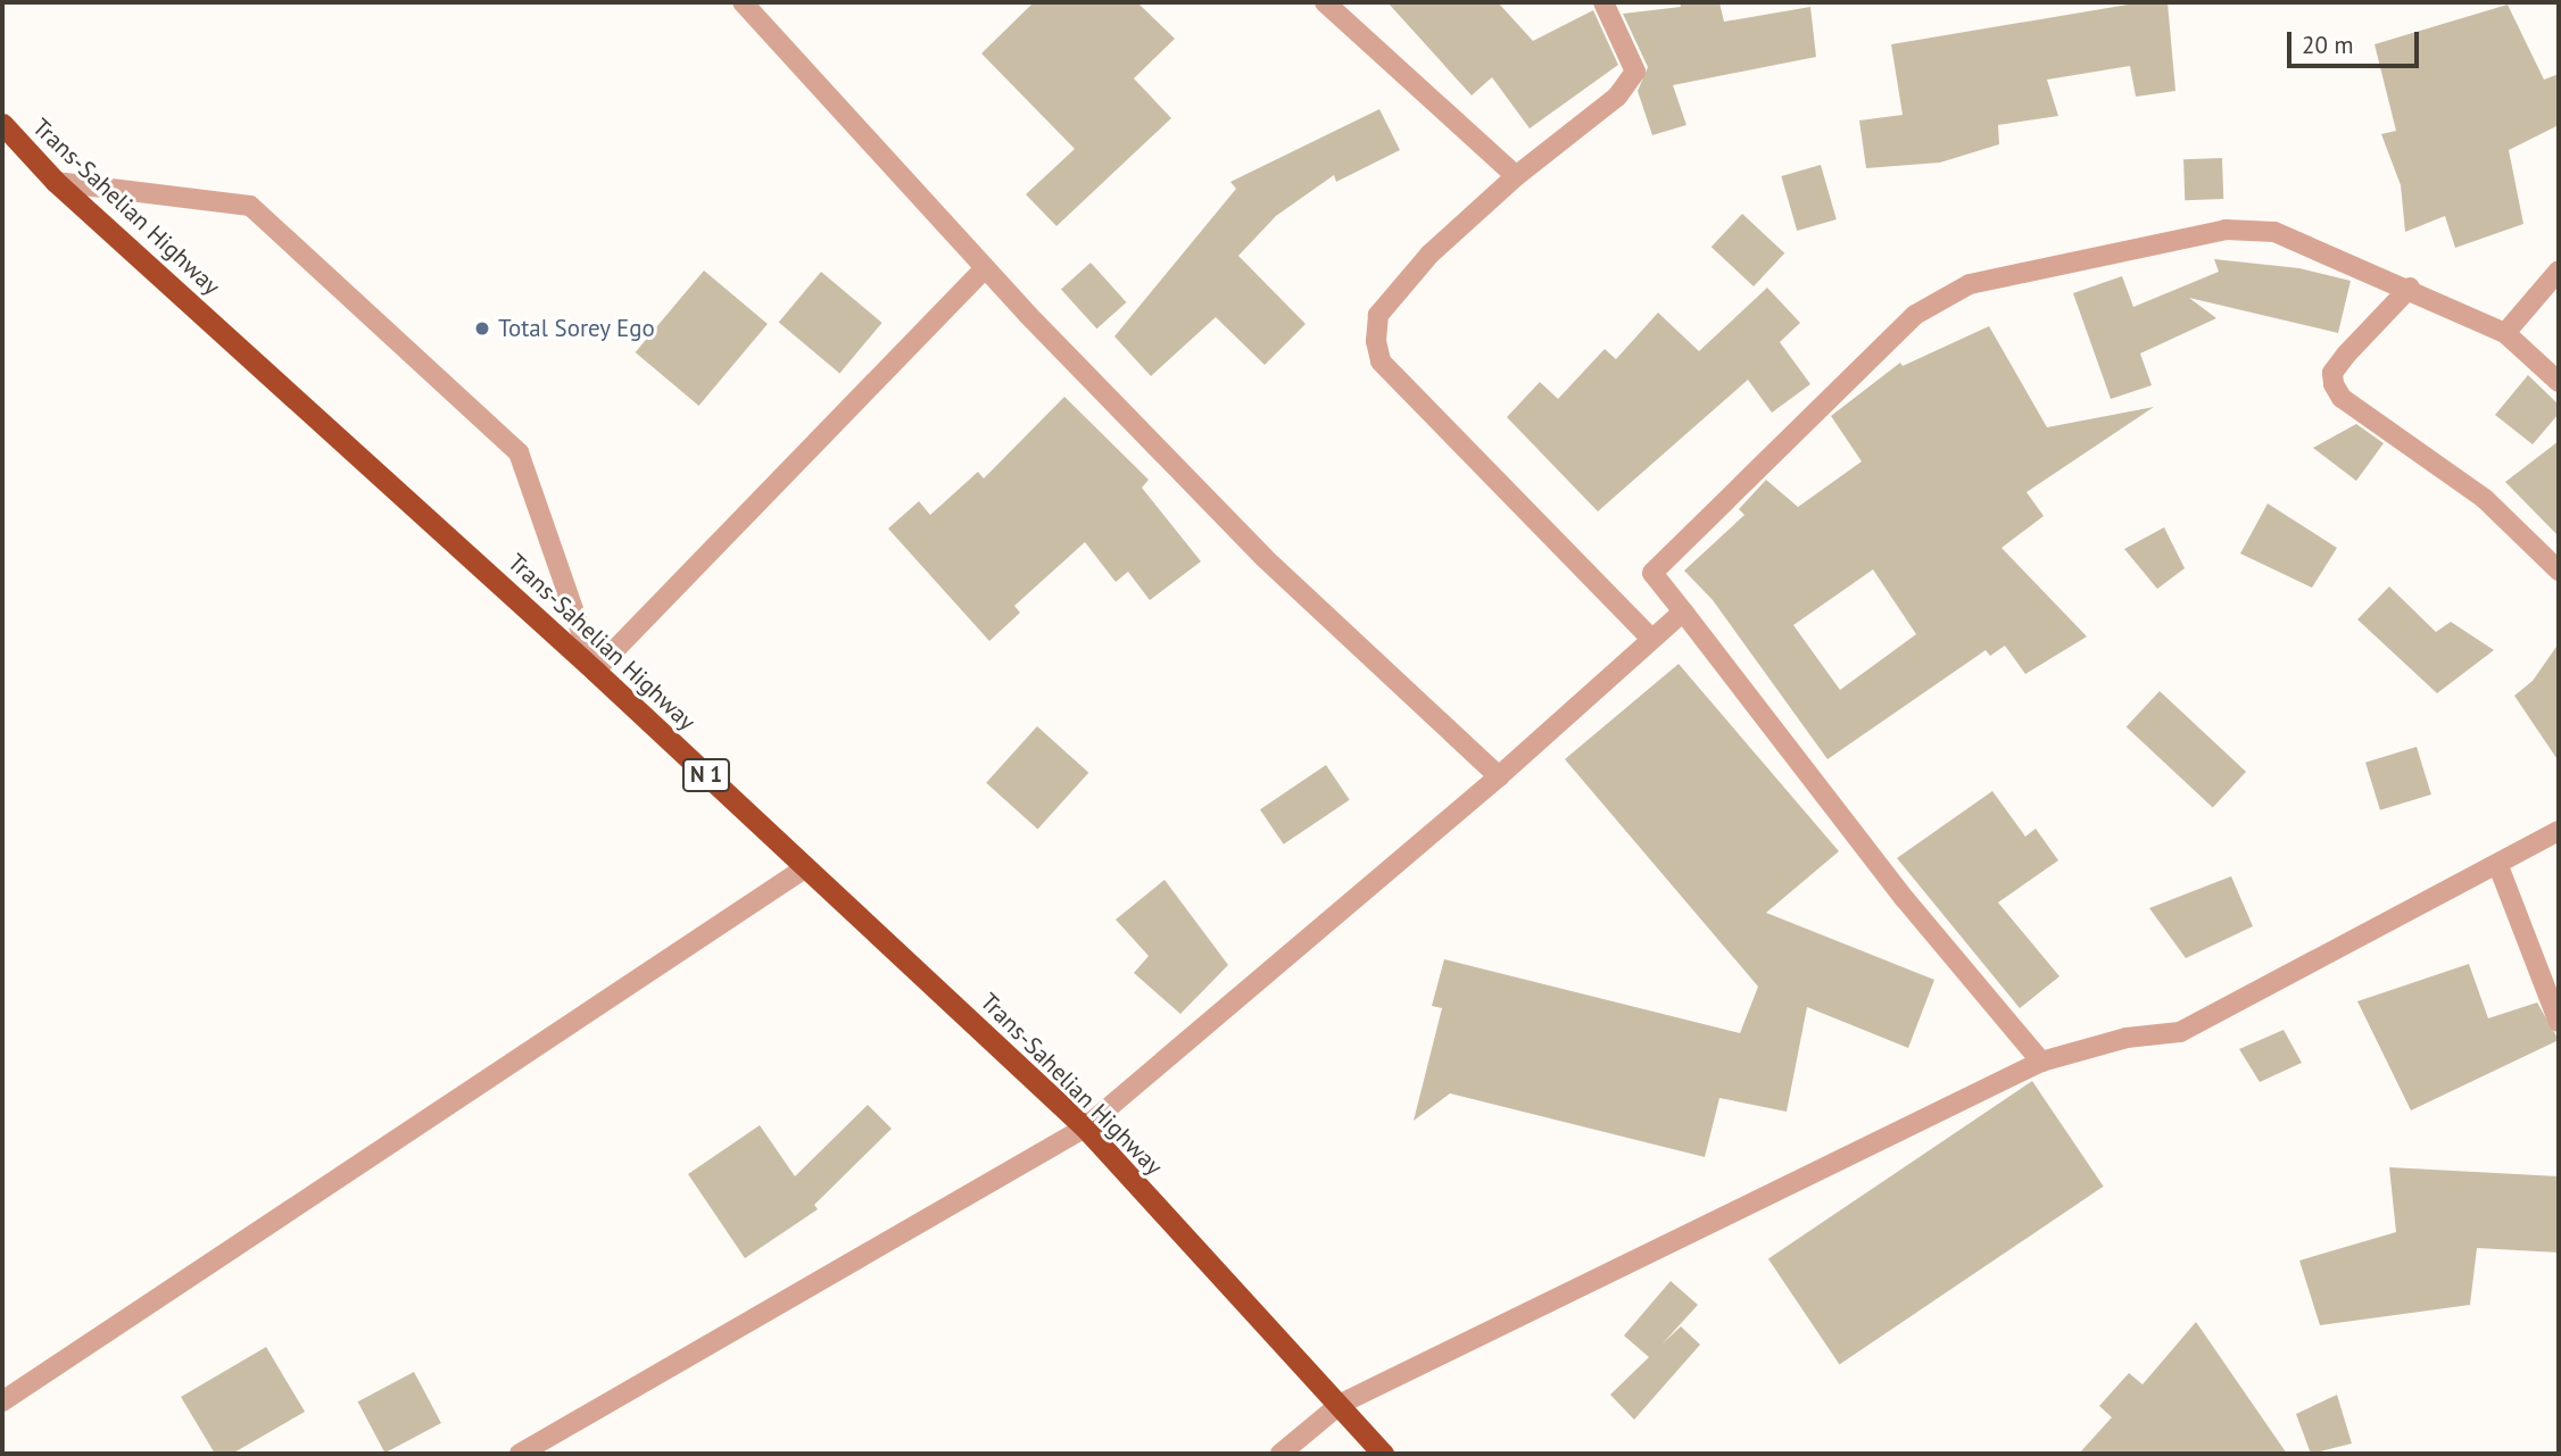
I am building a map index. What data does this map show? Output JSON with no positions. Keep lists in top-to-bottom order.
{
  "streets": {
    "highway": ["Trans-Sahelian Highway", "N 1"]
  },
  "places": ["Total Sorey Ego"],
  "scale_bar": "20 m"
}
